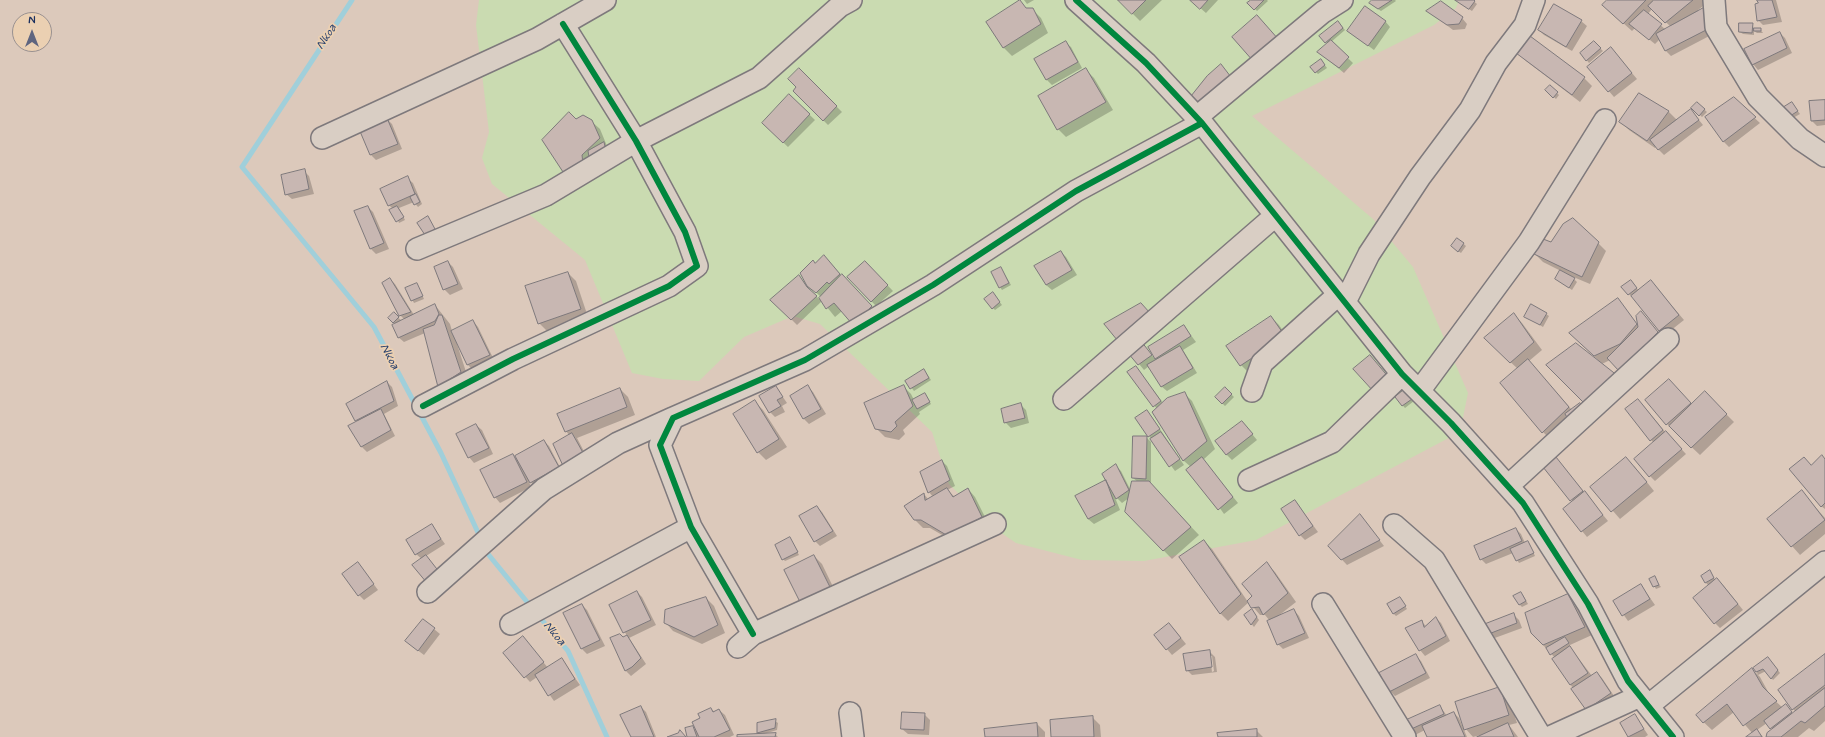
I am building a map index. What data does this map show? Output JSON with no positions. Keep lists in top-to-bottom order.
{
  "water": ["Nkoa"],
  "north": "top"
}
